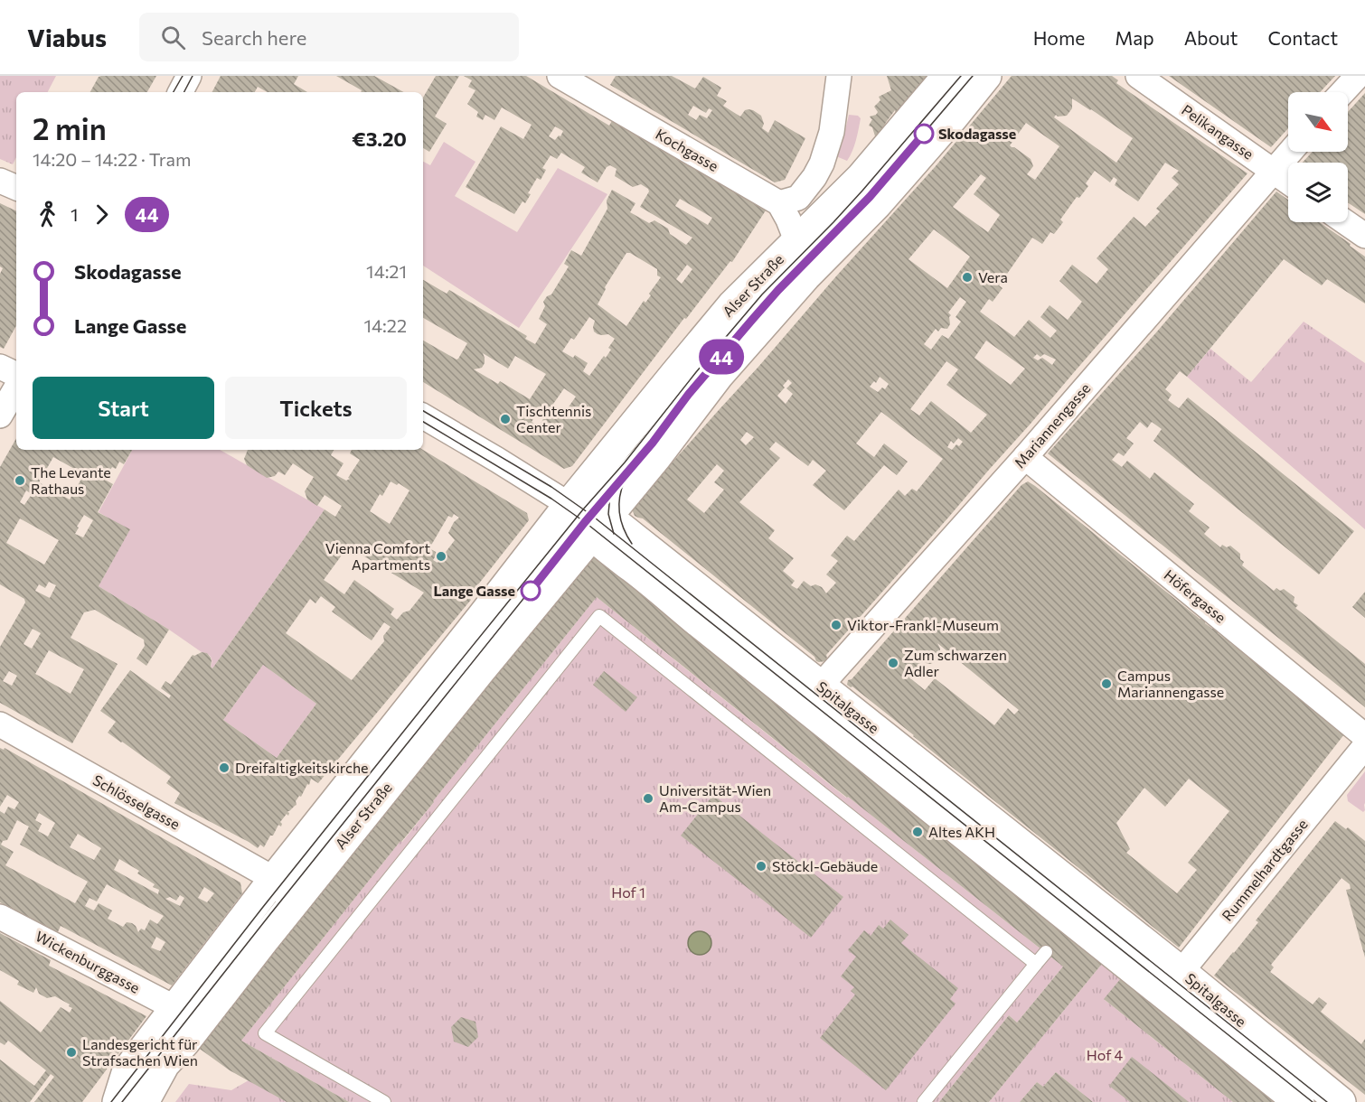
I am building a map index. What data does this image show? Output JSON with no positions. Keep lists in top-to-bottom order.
{
  "streets": {
    "main road": ["Alser Straße", "Spitalgasse"],
    "street": [
      "Pelikangasse",
      "Kochgasse",
      "Mariannengasse",
      "Höfergasse",
      "Schlösselgasse",
      "Rummelhardtgasse",
      "Wickenburggasse"
    ]
  },
  "crossings": [
    ["Pelikangasse", "Mariannengasse"],
    ["Alser Straße", "Spitalgasse"],
    ["Alser Straße", "Schlösselgasse"],
    ["Alser Straße", "Wickenburggasse"],
    ["Mariannengasse", "Höfergasse"],
    ["Mariannengasse", "Spitalgasse"],
    ["Spitalgasse", "Rummelhardtgasse"]
  ],
  "parks": ["Hof 1", "Hof 4"],
  "places": [
    "Skodagasse",
    "Vera",
    "Tischtennis Center",
    "The Levante Rathaus",
    "Vienna Comfort Apartments",
    "Lange Gasse",
    "Viktor-Frankl-Museum",
    "Zum schwarzen Adler",
    "Campus Mariannengasse",
    "Dreifaltigkeitskirche",
    "Universität-Wien Am-Campus",
    "Altes AKH",
    "Stöckl-Gebäude",
    "Landesgericht für Strafsachen Wien"
  ],
  "lines": ["tram line 44"],
  "north": "bottom right",
  "page": {
    "header": "Viabus",
    "search": "Search here",
    "nav": [
      "Home",
      "Map",
      "About",
      "Contact"
    ],
    "on_map": "44",
    "heading": ["2 min", "14:20 – 14:22 · Tram", "€3.20"],
    "legs": ["1", "44"],
    "list": [
      {
        "name": "Skodagasse",
        "value": "14:21"
      },
      {
        "name": "Lange Gasse",
        "value": "14:22"
      }
    ],
    "buttons": ["Start", "Tickets"]
  }
}
